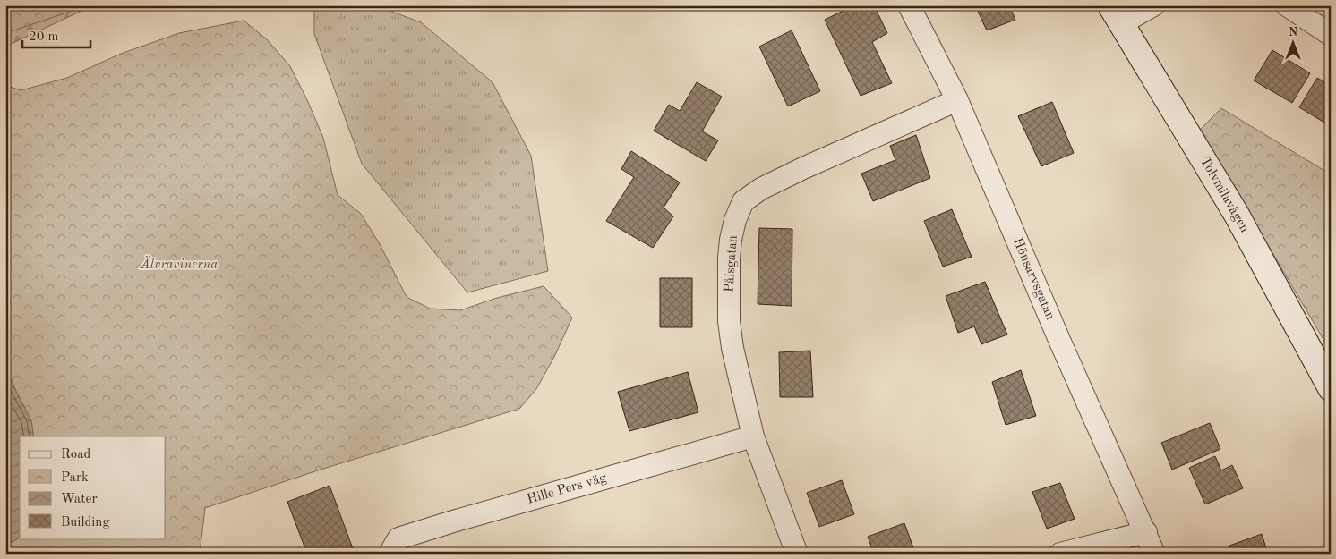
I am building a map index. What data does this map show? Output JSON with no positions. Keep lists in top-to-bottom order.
{
  "streets": {
    "street": [
      "Tolvmilavägen",
      "Pålsgatan",
      "Hönsarvsgatan",
      "Hille Pers väg"
    ]
  },
  "crossings": [
    ["Pålsgatan", "Hönsarvsgatan"],
    ["Pålsgatan", "Hille Pers väg"]
  ],
  "parks": ["Älvravinerna"],
  "legend": [
    "Road",
    "Park",
    "Water",
    "Building"
  ],
  "scale_bar": "20 m",
  "north": "top"
}
